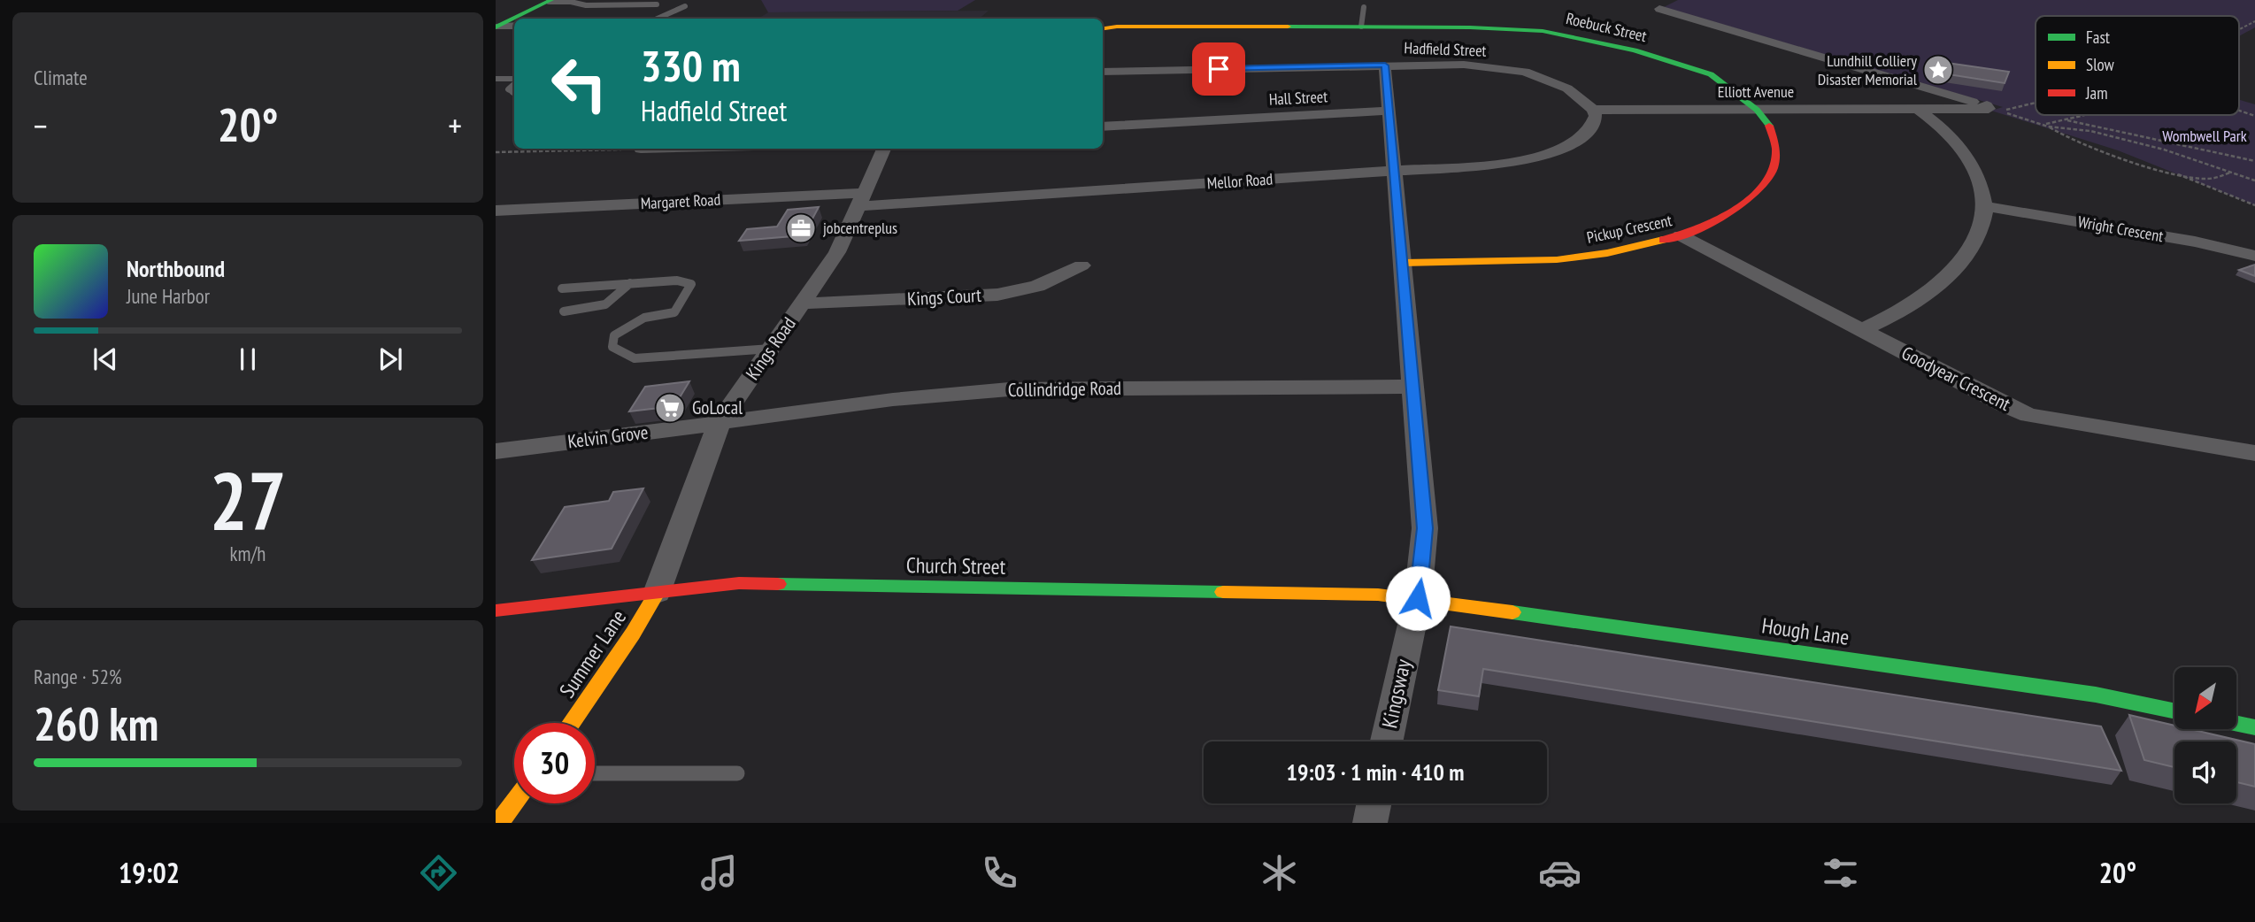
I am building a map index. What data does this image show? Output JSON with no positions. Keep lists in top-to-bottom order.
{
  "streets": {
    "street": [
      "Roebuck Street",
      "Hadfield Street",
      "Elliott Avenue",
      "Hall Street",
      "Mellor Road",
      "Margaret Road",
      "Pickup Crescent",
      "Wright Crescent",
      "Kings Court",
      "Kings Road",
      "Goodyear Crescent",
      "Collindridge Road",
      "Kelvin Grove",
      "Church Street",
      "Hough Lane",
      "Summer Lane",
      "Kingsway"
    ]
  },
  "crossings": [
    ["Roebuck Street", "Elliott Avenue"],
    ["Roebuck Street", "Pickup Crescent"],
    ["Hadfield Street", "Elliott Avenue"],
    ["Hadfield Street", "Mellor Road"],
    ["Hadfield Street", "Kingsway"],
    ["Elliott Avenue", "Mellor Road"],
    ["Elliott Avenue", "Pickup Crescent"],
    ["Hall Street", "Kingsway"],
    ["Mellor Road", "Margaret Road"],
    ["Mellor Road", "Kings Road"],
    ["Mellor Road", "Kingsway"],
    ["Margaret Road", "Kings Road"],
    ["Pickup Crescent", "Goodyear Crescent"],
    ["Pickup Crescent", "Kingsway"],
    ["Kings Court", "Kings Road"],
    ["Kings Road", "Collindridge Road"],
    ["Kings Road", "Kelvin Grove"],
    ["Kings Road", "Church Street"],
    ["Kings Road", "Summer Lane"],
    ["Collindridge Road", "Kelvin Grove"],
    ["Collindridge Road", "Kingsway"],
    ["Church Street", "Hough Lane"],
    ["Church Street", "Summer Lane"],
    ["Church Street", "Kingsway"],
    ["Hough Lane", "Kingsway"]
  ],
  "parks": ["Wombwell Park"],
  "places": {
    "place": ["Lundhill Colliery Disaster Memorial"],
    "office": ["jobcentreplus"],
    "supermarket": ["GoLocal"]
  },
  "legend": ["Fast", "Slow", "Jam"],
  "north": "bottom left",
  "page": {
    "tile": [
      "Climate",
      ["27", "km/h"],
      ["Range · 52%", "260 km"]
    ],
    "turn": ["330 m", "Hadfield Street"],
    "heat": ["−", "20°", "+"],
    "song": ["Northbound", "June Harbor"],
    "limit": "30",
    "trip": "19:03 · 1 min · 410 m",
    "tabs": ["19:02", "20°"]
  }
}
